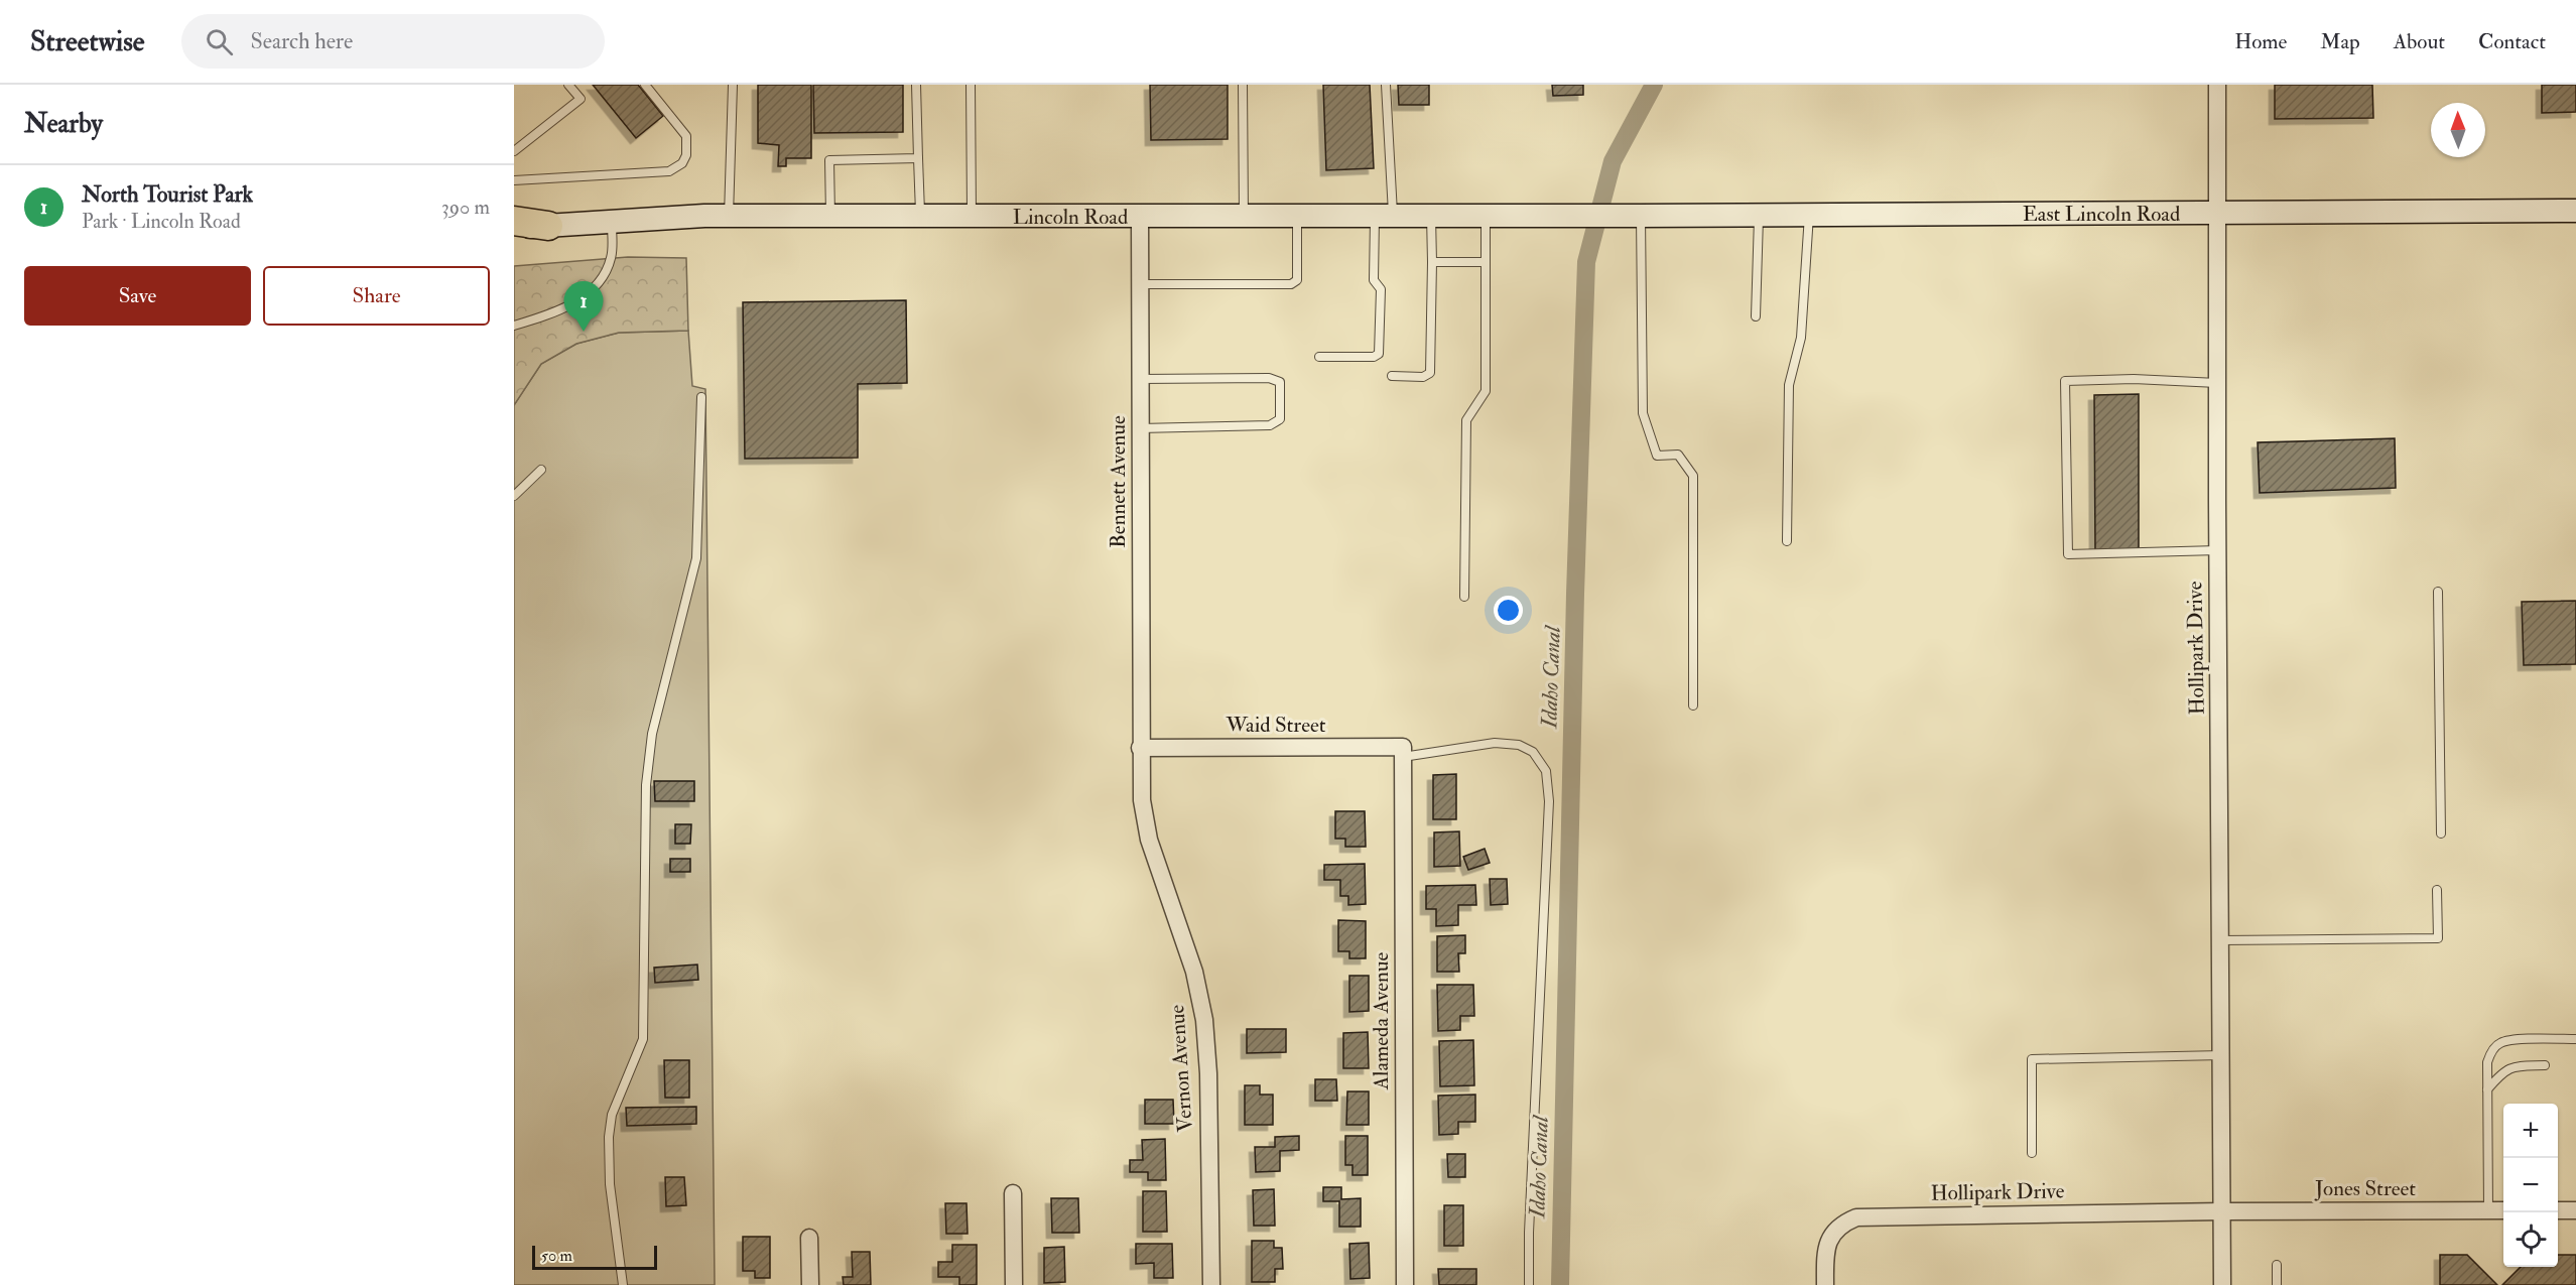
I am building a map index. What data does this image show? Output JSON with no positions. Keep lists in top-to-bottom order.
{
  "streets": {
    "main road": ["East Lincoln Road", "Lincoln Road"],
    "street": [
      "Bennett Avenue",
      "Hollipark Drive",
      "Waid Street",
      "Alameda Avenue",
      "Vernon Avenue",
      "Jones Street"
    ]
  },
  "crossings": [
    ["East Lincoln Road", "Lincoln Road"],
    ["East Lincoln Road", "Hollipark Drive"],
    ["Lincoln Road", "Bennett Avenue"],
    ["Bennett Avenue", "Waid Street"],
    ["Bennett Avenue", "Vernon Avenue"],
    ["Hollipark Drive", "Jones Street"],
    ["Waid Street", "Alameda Avenue"],
    ["Waid Street", "Vernon Avenue"]
  ],
  "water": ["Idaho Canal"],
  "scale_bar": "50 m",
  "north": "top",
  "page": {
    "header": "Streetwise",
    "search": "Search here",
    "nav": [
      "Home",
      "Map",
      "About",
      "Contact"
    ],
    "heading": "Nearby",
    "list": [
      {
        "mark": "1",
        "name": "North Tourist Park",
        "note": "Park · Lincoln Road",
        "value": "390 m"
      }
    ],
    "buttons": ["Save", "Share"],
    "pins": "1",
    "map_buttons": ["+", "−"],
    "scale": "50 m"
  }
}
